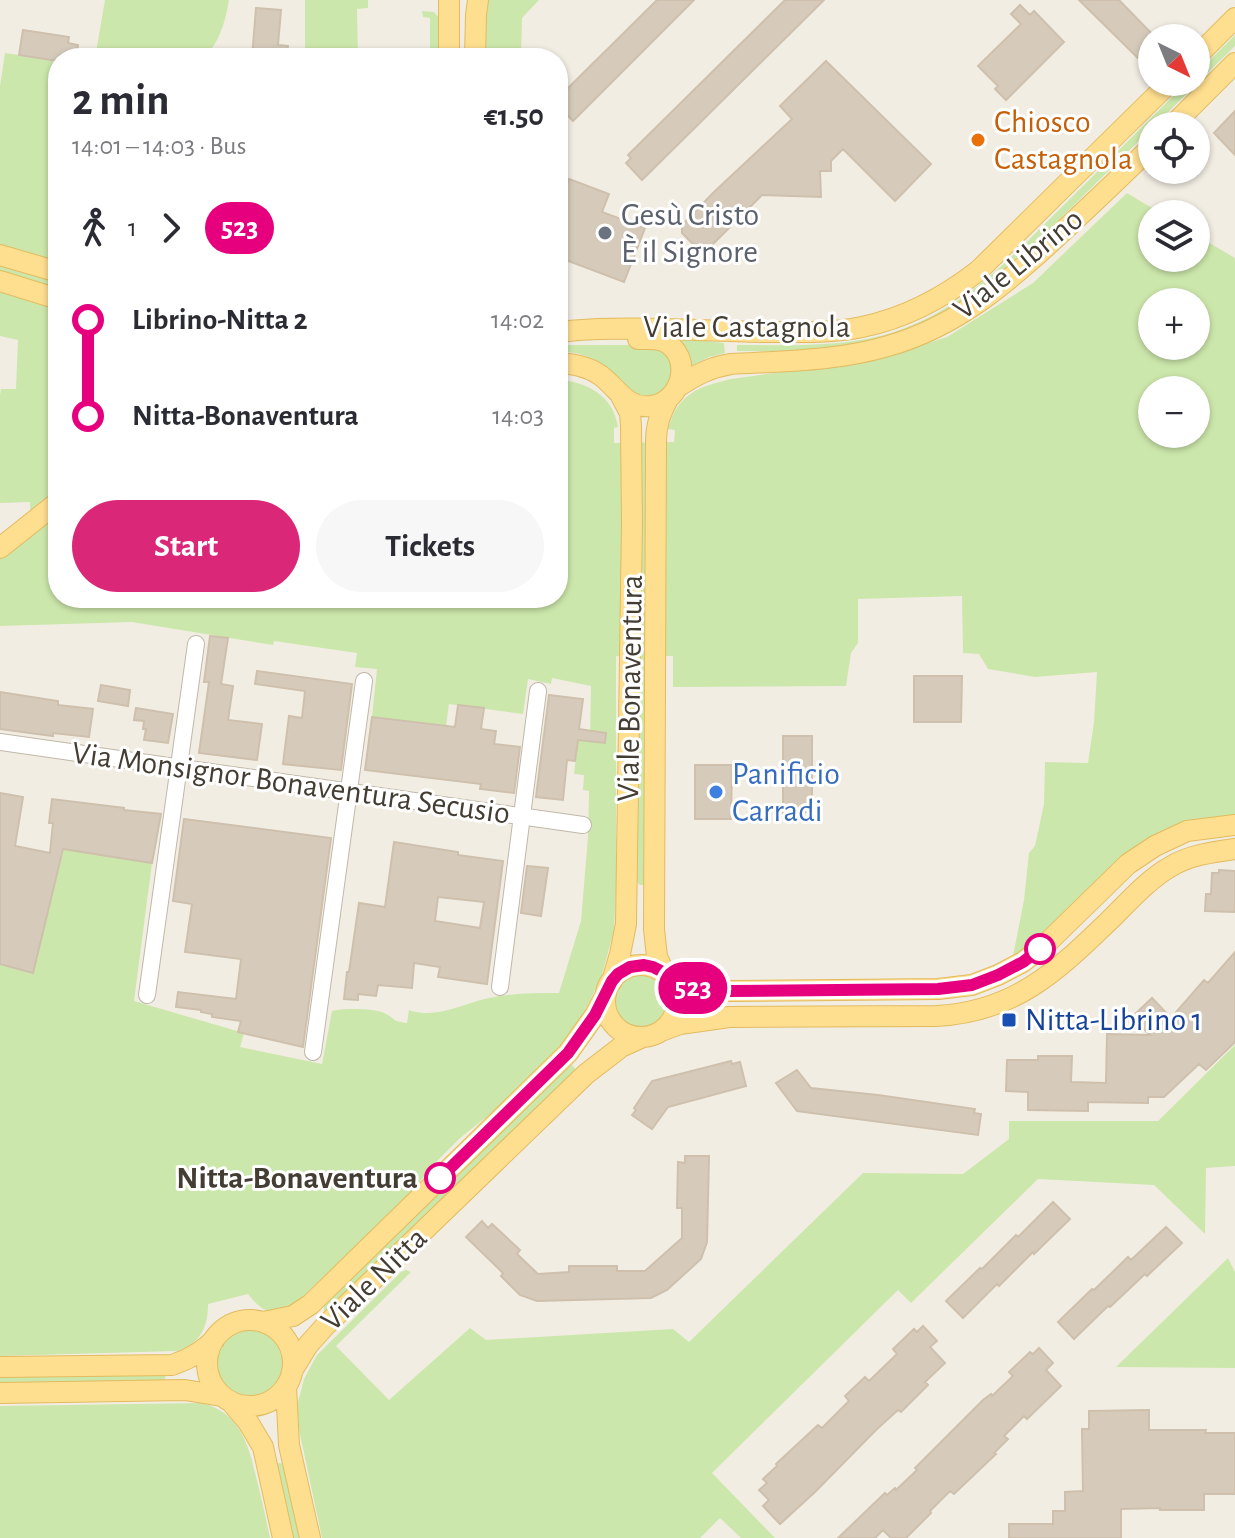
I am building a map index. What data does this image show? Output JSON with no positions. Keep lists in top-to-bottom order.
{
  "streets": {
    "main road": [
      "Viale Librino",
      "Viale Castagnola",
      "Viale Bonaventura",
      "Viale Nitta"
    ],
    "street": ["Via Monsignor Bonaventura Secusio"]
  },
  "crossings": [
    ["Viale Bonaventura", "Viale Nitta"]
  ],
  "places": {
    "other": [
      "Chiosco Castagnola",
      "Gesù Cristo È il Signore",
      "Panificio Carradi",
      "Nitta-Bonaventura"
    ],
    "transit": ["Nitta-Librino 1"]
  },
  "lines": ["bus line 523"],
  "north": "bottom right",
  "page": {
    "on_map": "523",
    "map_buttons": ["+", "−"],
    "heading": ["2 min", "14:01 – 14:03 · Bus", "€1.50"],
    "legs": ["1", "523"],
    "list": [
      {
        "name": "Librino-Nitta 2",
        "value": "14:02"
      },
      {
        "name": "Nitta-Bonaventura",
        "value": "14:03"
      }
    ],
    "buttons": ["Start", "Tickets"]
  }
}
